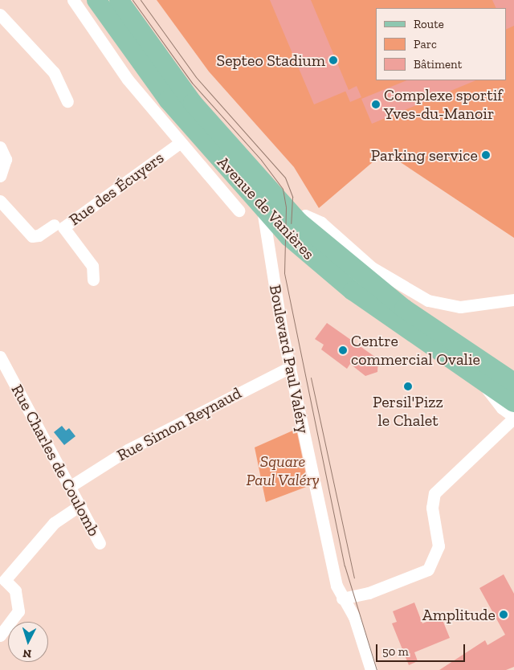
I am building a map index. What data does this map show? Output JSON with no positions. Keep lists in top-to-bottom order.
{
  "streets": {
    "main road": ["Avenue de Vanières"],
    "street": [
      "Rue des Écuyers",
      "Boulevard Paul Valéry",
      "Rue Simon Reynaud",
      "Rue Charles de Coulomb"
    ]
  },
  "crossings": [
    ["Avenue de Vanières", "Boulevard Paul Valéry"],
    ["Boulevard Paul Valéry", "Rue Simon Reynaud"],
    ["Rue Simon Reynaud", "Rue Charles de Coulomb"]
  ],
  "parks": ["Square Paul Valéry"],
  "places": [
    "Septeo Stadium",
    "Complexe sportif Yves-du-Manoir",
    "Parking service",
    "Centre commercial Ovalie",
    "Persil'Pizz le Chalet",
    "Amplitude"
  ],
  "legend": ["Route", "Parc", "Bâtiment"],
  "scale_bar": "50 m",
  "north": "bottom"
}
